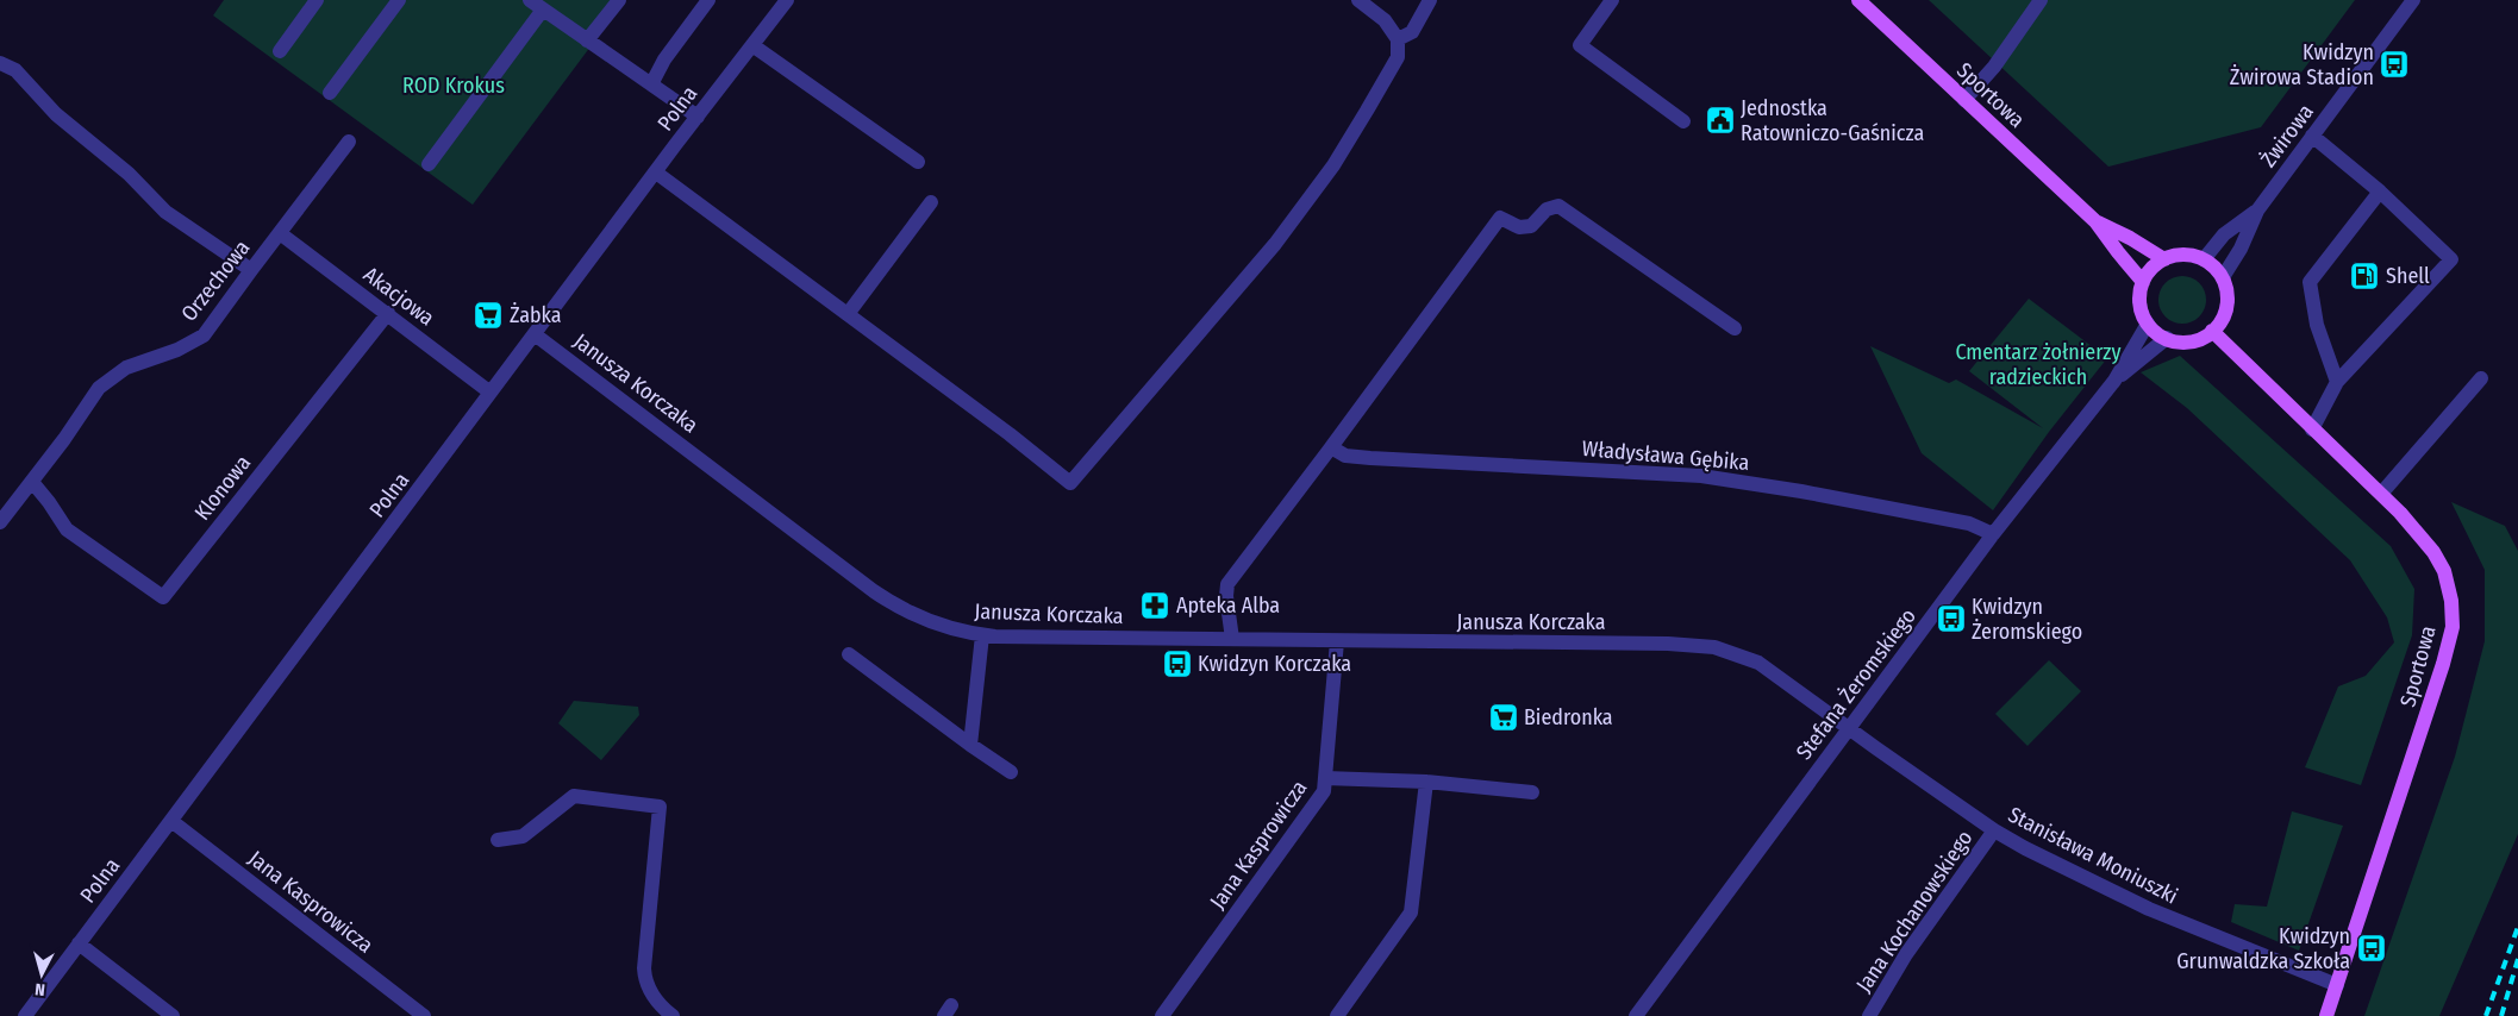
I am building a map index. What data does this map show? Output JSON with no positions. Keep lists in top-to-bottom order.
{
  "streets": {
    "main road": ["Sportowa"],
    "street": [
      "Polna",
      "Żwirowa",
      "Orzechowa",
      "Akacjowa",
      "Janusza Korczaka",
      "Władysława Gębika",
      "Klonowa",
      "Stefana Żeromskiego",
      "Jana Kasprowicza",
      "Stanisława Moniuszki",
      "Jana Kochanowskiego"
    ]
  },
  "crossings": [
    ["Sportowa", "Żwirowa"],
    ["Sportowa", "Stefana Żeromskiego"],
    ["Sportowa", "Stanisława Moniuszki"],
    ["Polna", "Akacjowa"],
    ["Polna", "Janusza Korczaka"],
    ["Polna", "Jana Kasprowicza"],
    ["Żwirowa", "Stefana Żeromskiego"],
    ["Orzechowa", "Akacjowa"],
    ["Orzechowa", "Klonowa"],
    ["Akacjowa", "Klonowa"],
    ["Janusza Korczaka", "Stefana Żeromskiego"],
    ["Janusza Korczaka", "Jana Kasprowicza"],
    ["Janusza Korczaka", "Stanisława Moniuszki"],
    ["Władysława Gębika", "Stefana Żeromskiego"],
    ["Stefana Żeromskiego", "Stanisława Moniuszki"],
    ["Stanisława Moniuszki", "Jana Kochanowskiego"]
  ],
  "parks": ["ROD Krokus", "Cmentarz żołnierzy radzieckich"],
  "places": {
    "bus stop": [
      "Kwidzyn Żwirowa Stadion",
      "Kwidzyn Żeromskiego",
      "Kwidzyn Korczaka",
      "Kwidzyn Grunwaldzka Szkoła"
    ],
    "public building": ["Jednostka Ratowniczo-Gaśnicza"],
    "fuel station": ["Shell"],
    "supermarket": ["Żabka", "Biedronka"],
    "pharmacy": ["Apteka Alba"]
  },
  "north": "bottom"
}
